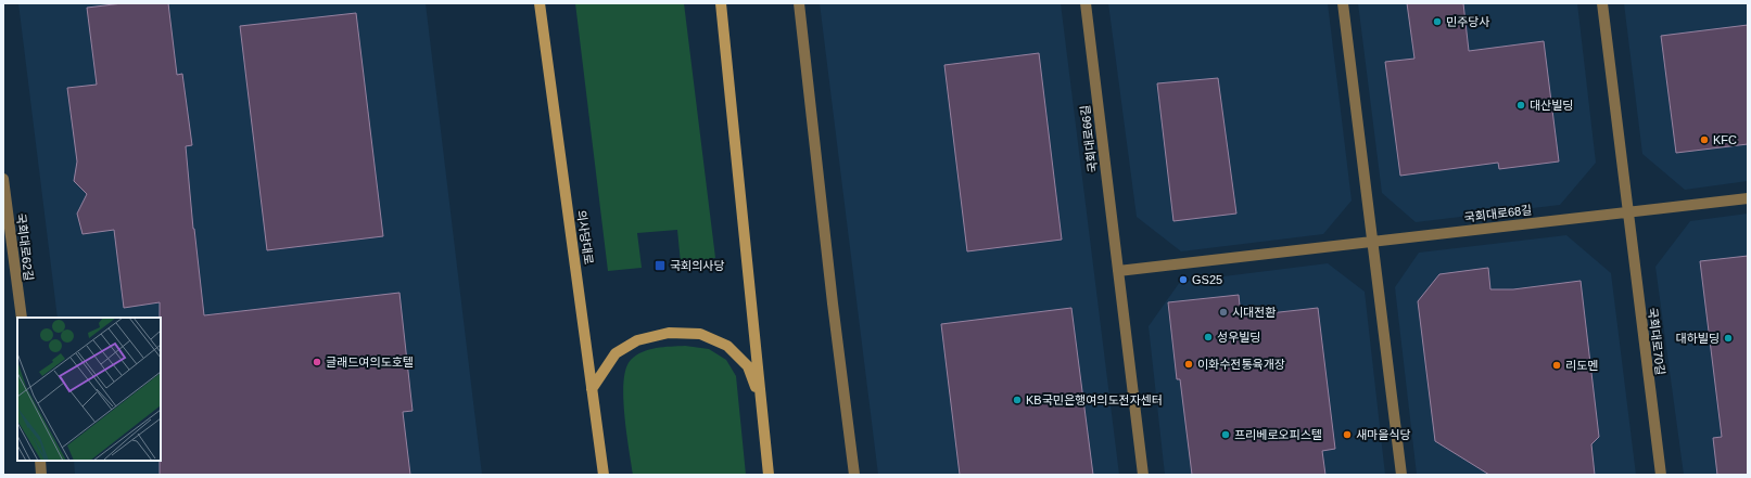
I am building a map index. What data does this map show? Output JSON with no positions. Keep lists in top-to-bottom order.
{
  "streets": {
    "main road": ["의사당대로"],
    "street": [
      "국회대로66길",
      "국회대로68길",
      "국회대로62길",
      "국회대로70길"
    ]
  },
  "crossings": [
    ["국회대로68길", "국회대로70길"]
  ],
  "places": {
    "other": [
      "민주당사",
      "대산빌딩",
      "KFC",
      "GS25",
      "시대전환",
      "성우빌딩",
      "대하빌딩",
      "글래드여의도호텔",
      "이화수전통육개장",
      "리도멘",
      "KB국민은행여의도전자센터",
      "프리베로오피스텔",
      "새마을식당"
    ],
    "transit": ["국회의사당"]
  }
}
